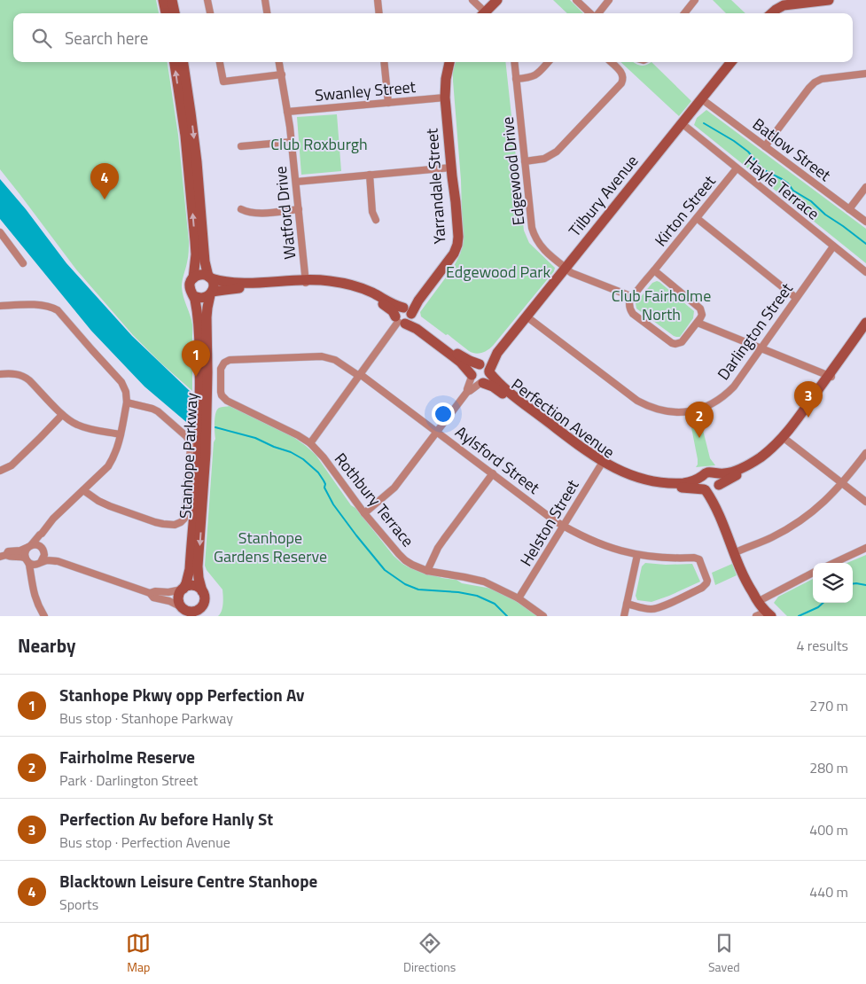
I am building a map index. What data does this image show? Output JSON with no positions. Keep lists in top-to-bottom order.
{
  "streets": {
    "main road": [
      "Yarrandale Street",
      "Tilbury Avenue",
      "Perfection Avenue",
      "Stanhope Parkway"
    ],
    "street": [
      "Swanley Street",
      "Batlow Street",
      "Edgewood Drive",
      "Hayle Terrace",
      "Kirton Street",
      "Watford Drive",
      "Darlington Street",
      "Aylsford Street",
      "Rothbury Terrace",
      "Helston Street"
    ]
  },
  "crossings": [
    ["Swanley Street", "Yarrandale Street"],
    ["Swanley Street", "Watford Drive"],
    ["Batlow Street", "Tilbury Avenue"],
    ["Edgewood Drive", "Tilbury Avenue"],
    ["Edgewood Drive", "Kirton Street"],
    ["Yarrandale Street", "Perfection Avenue"],
    ["Yarrandale Street", "Aylsford Street"],
    ["Yarrandale Street", "Rothbury Terrace"],
    ["Hayle Terrace", "Tilbury Avenue"],
    ["Hayle Terrace", "Kirton Street"],
    ["Hayle Terrace", "Darlington Street"],
    ["Tilbury Avenue", "Darlington Street"],
    ["Tilbury Avenue", "Perfection Avenue"],
    ["Watford Drive", "Perfection Avenue"],
    ["Perfection Avenue", "Stanhope Parkway"],
    ["Perfection Avenue", "Helston Street"],
    ["Aylsford Street", "Rothbury Terrace"],
    ["Aylsford Street", "Helston Street"],
    ["Rothbury Terrace", "Helston Street"]
  ],
  "parks": [
    "Club Roxburgh",
    "Edgewood Park",
    "Club Fairholme North",
    "Stanhope Gardens Reserve"
  ],
  "page": {
    "search": "Search here",
    "pins": [
      "4",
      "1",
      "3",
      "2"
    ],
    "heading": ["Nearby", "4 results"],
    "list": [
      {
        "mark": "1",
        "name": "Stanhope Pkwy opp Perfection Av",
        "note": "Bus stop · Stanhope Parkway",
        "value": "270 m"
      },
      {
        "mark": "2",
        "name": "Fairholme Reserve",
        "note": "Park · Darlington Street",
        "value": "280 m"
      },
      {
        "mark": "3",
        "name": "Perfection Av before Hanly St",
        "note": "Bus stop · Perfection Avenue",
        "value": "400 m"
      },
      {
        "mark": "4",
        "name": "Blacktown Leisure Centre Stanhope",
        "note": "Sports",
        "value": "440 m"
      }
    ],
    "nav": ["Map", "Directions", "Saved"]
  }
}
